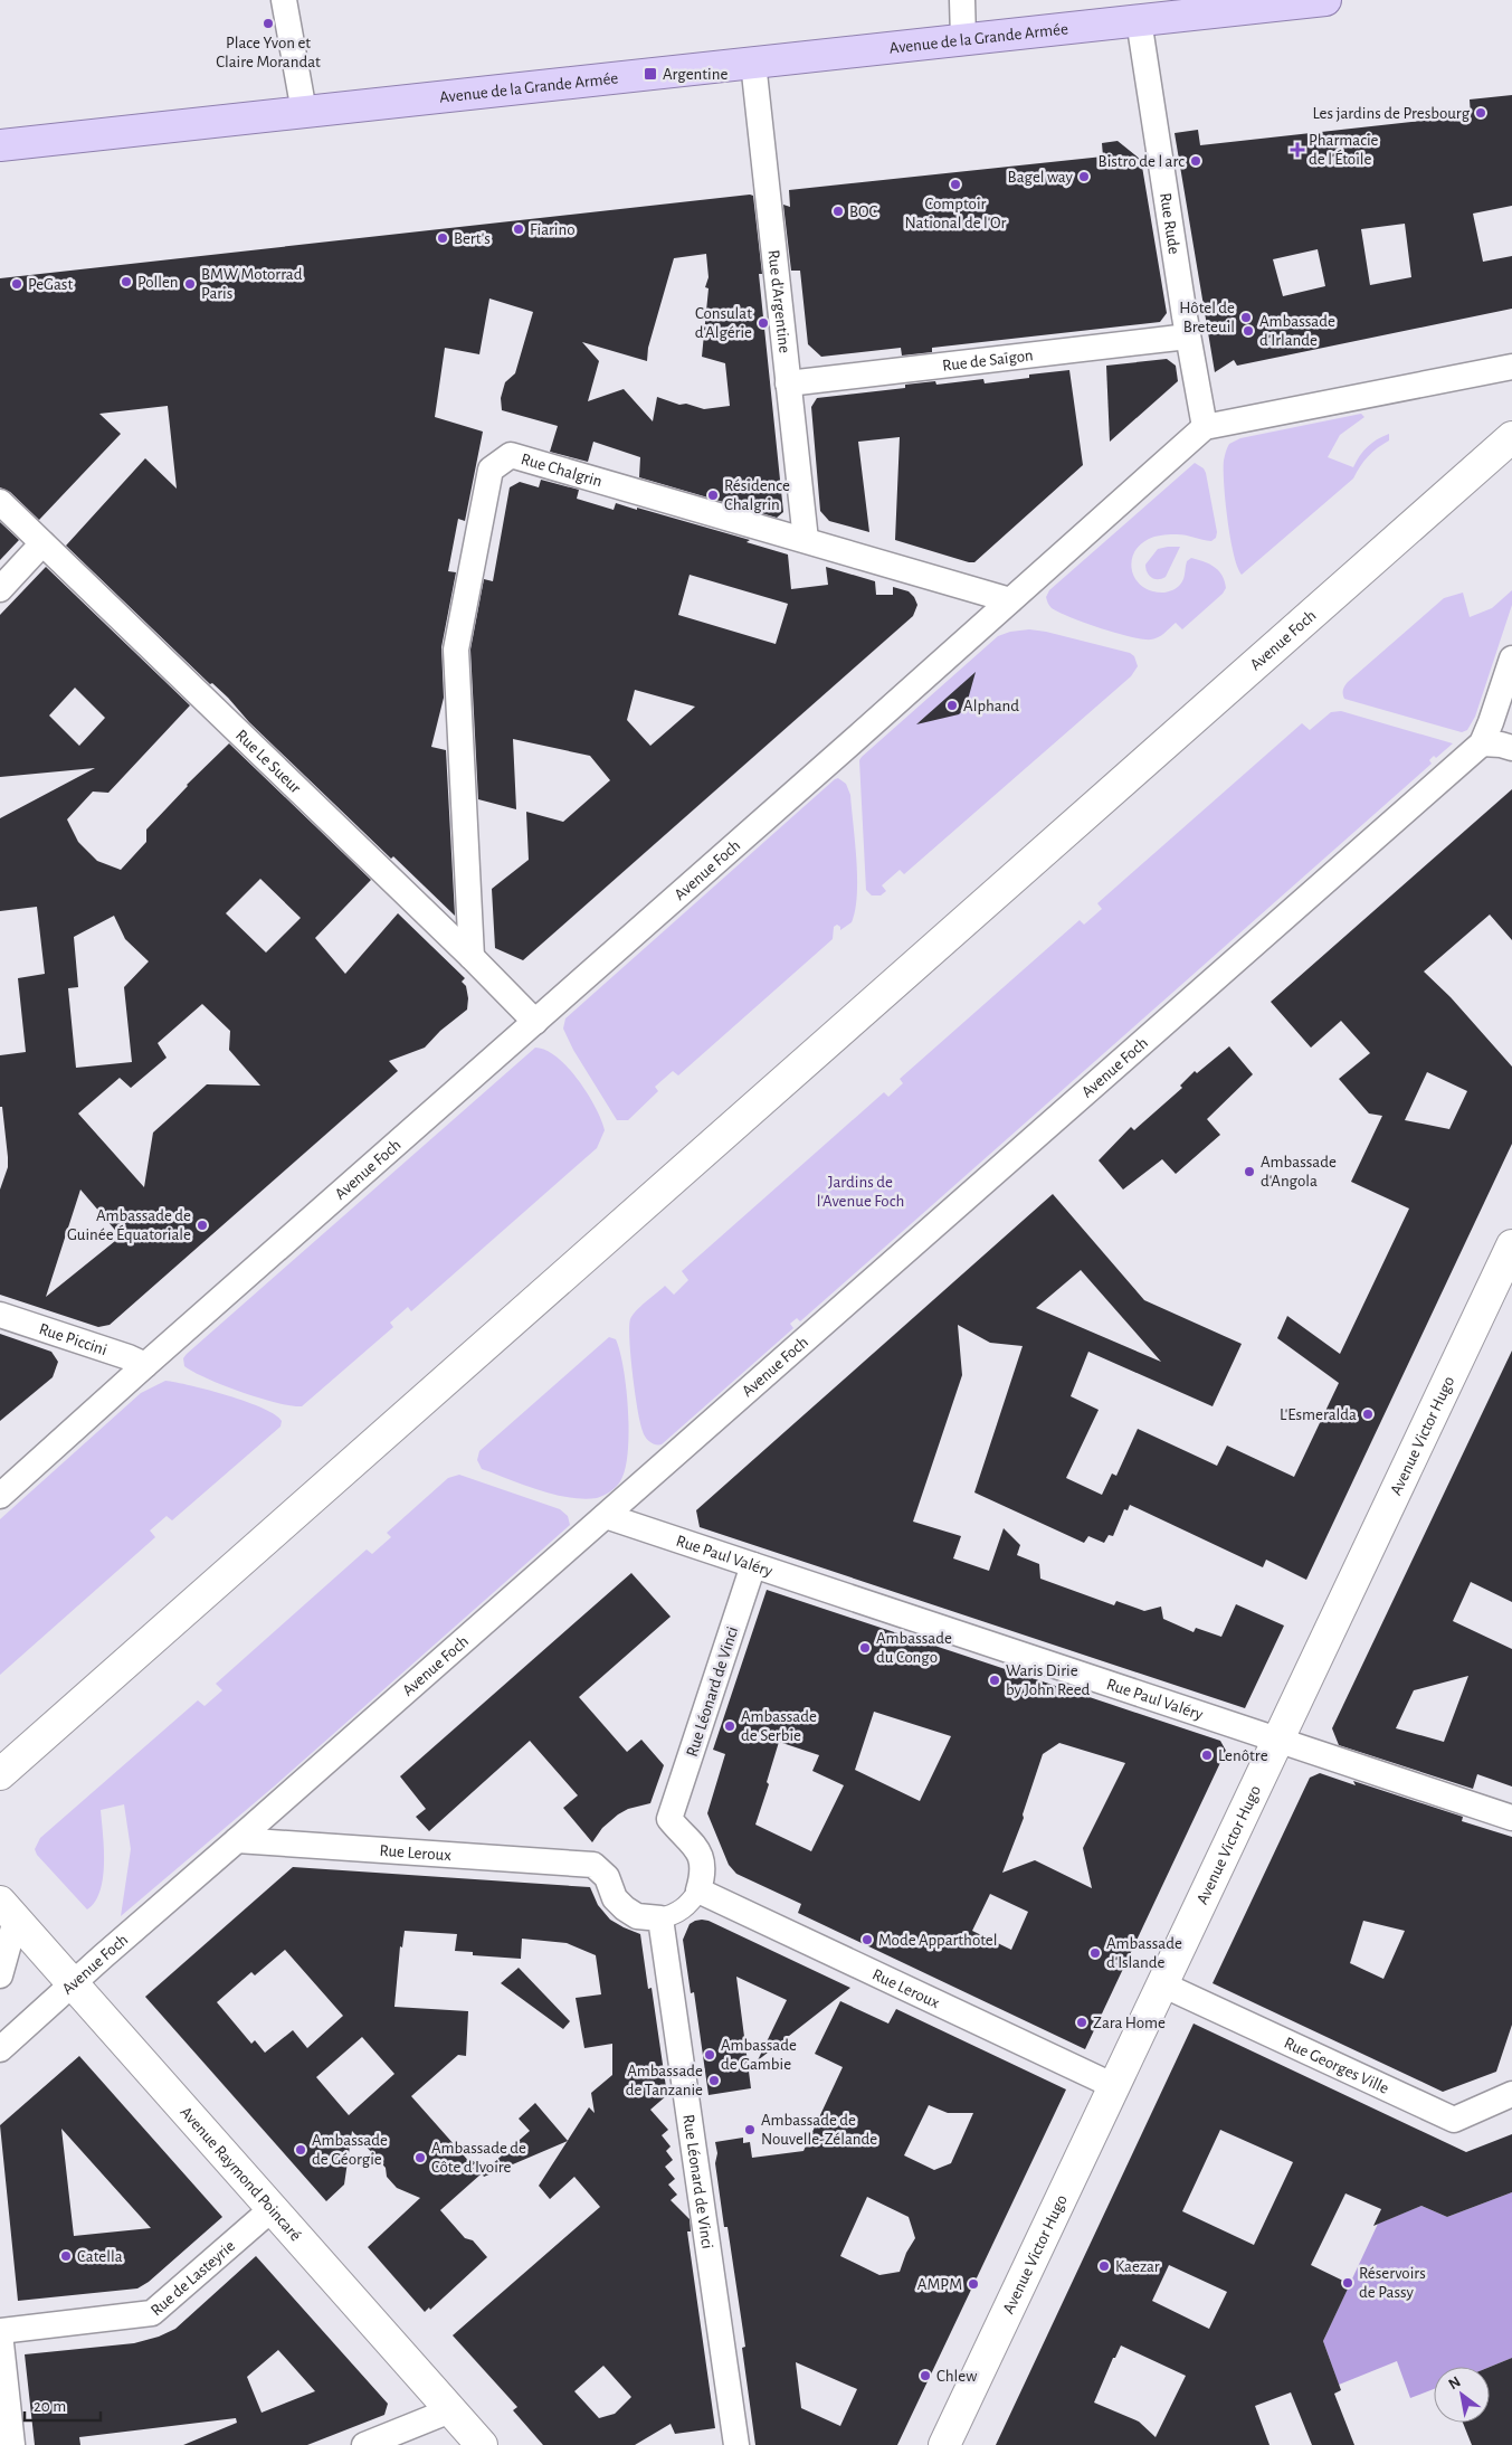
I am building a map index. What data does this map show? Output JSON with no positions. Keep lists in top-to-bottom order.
{
  "streets": {
    "main road": [
      "Avenue de la Grande Armée",
      "Avenue Foch",
      "Avenue Victor Hugo",
      "Avenue Raymond Poincaré"
    ],
    "street": [
      "Rue Rude",
      "Rue d'Argentine",
      "Rue de Saïgon",
      "Rue Chalgrin",
      "Rue Le Sueur",
      "Rue Piccini",
      "Rue Paul Valéry",
      "Rue Léonard de Vinci",
      "Rue Leroux",
      "Rue Georges Ville",
      "Rue de Lasteyrie"
    ]
  },
  "crossings": [
    ["Avenue de la Grande Armée", "Rue Rude"],
    ["Avenue de la Grande Armée", "Rue d'Argentine"],
    ["Rue Rude", "Rue de Saïgon"],
    ["Rue Rude", "Avenue Foch"],
    ["Rue d'Argentine", "Rue de Saïgon"],
    ["Rue d'Argentine", "Rue Chalgrin"],
    ["Rue Chalgrin", "Avenue Foch"],
    ["Rue Chalgrin", "Rue Le Sueur"],
    ["Avenue Foch", "Rue Le Sueur"],
    ["Avenue Foch", "Rue Piccini"],
    ["Avenue Foch", "Rue Paul Valéry"],
    ["Avenue Foch", "Rue Leroux"],
    ["Avenue Foch", "Avenue Raymond Poincaré"],
    ["Avenue Victor Hugo", "Rue Paul Valéry"],
    ["Avenue Victor Hugo", "Rue Leroux"],
    ["Avenue Victor Hugo", "Rue Georges Ville"],
    ["Rue Paul Valéry", "Rue Léonard de Vinci"],
    ["Rue Léonard de Vinci", "Rue Leroux"],
    ["Avenue Raymond Poincaré", "Rue de Lasteyrie"]
  ],
  "parks": ["Jardins de l'Avenue Foch"],
  "places": {
    "other": [
      "Place Yvon et Claire Morandat",
      "Les jardins de Presbourg",
      "Bistro de l arc",
      "Bagel way",
      "Comptoir National de l'Or",
      "BOC",
      "Fiarino",
      "Bert's",
      "Pollen",
      "PeGast",
      "BMW Motorrad Paris",
      "Hôtel de Breteuil",
      "Consulat d'Algérie",
      "Ambassade d'Irlande",
      "Résidence Chalgrin",
      "Alphand",
      "Ambassade d'Angola",
      "Ambassade de Guinée Équatoriale",
      "L'Esmeralda",
      "Ambassade du Congo",
      "Waris Dirie by John Reed",
      "Ambassade de Serbie",
      "Lenôtre",
      "Mode Apparthotel",
      "Ambassade d'Islande",
      "Zara Home",
      "Ambassade de Gambie",
      "Ambassade de Tanzanie",
      "Ambassade de Nouvelle-Zélande",
      "Ambassade de Géorgie",
      "Ambassade de Côte d’Ivoire",
      "Catella",
      "Kaezar",
      "Réservoirs de Passy",
      "AMPM",
      "Chlew"
    ],
    "transit": ["Argentine"],
    "health": ["Pharmacie de l'Étoile"]
  },
  "scale_bar": "20 m",
  "north": "top left"
}
